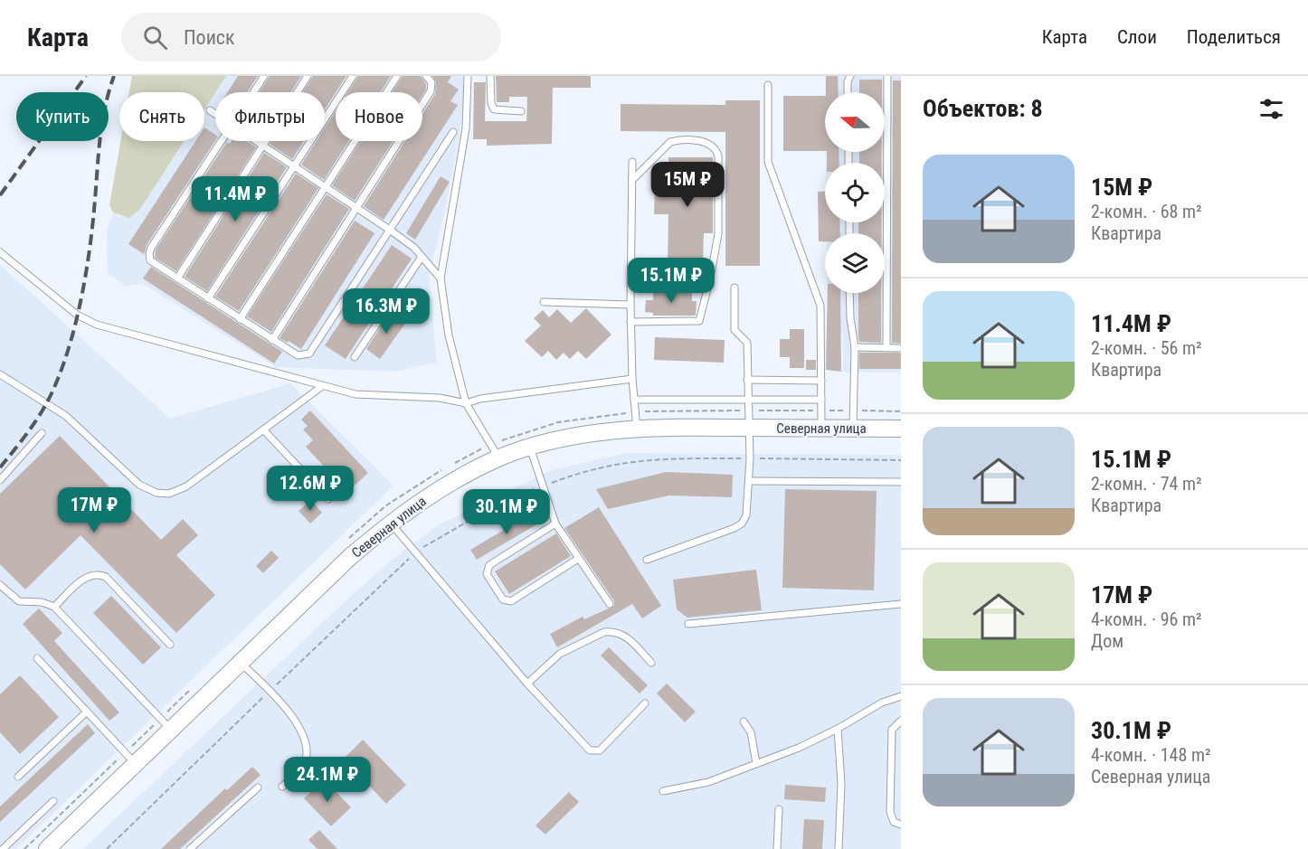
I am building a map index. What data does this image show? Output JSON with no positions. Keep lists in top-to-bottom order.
{
  "streets": {
    "main road": ["Северная улица"]
  },
  "north": "left",
  "page": {
    "header": "Карта",
    "search": "Поиск",
    "nav": ["Карта", "Слои", "Поделиться"],
    "heading": "Объектов: 8",
    "chip": [
      "Купить",
      "Снять",
      "Фильтры",
      "Новое"
    ],
    "list": [
      {
        "name": "15M ₽",
        "note": "2-комн. · 68 m² · Квартира"
      },
      {
        "name": "11.4M ₽",
        "note": "2-комн. · 56 m² · Квартира"
      },
      {
        "name": "15.1M ₽",
        "note": "2-комн. · 74 m² · Квартира"
      },
      {
        "name": "17M ₽",
        "note": "4-комн. · 96 m² · Дом"
      },
      {
        "name": "30.1M ₽",
        "note": "4-комн. · 148 m² · Северная улица"
      }
    ],
    "price": [
      "15M ₽",
      "11.4M ₽",
      "15.1M ₽",
      "16.3M ₽",
      "12.6M ₽",
      "17M ₽",
      "30.1M ₽",
      "24.1M ₽"
    ]
  }
}
